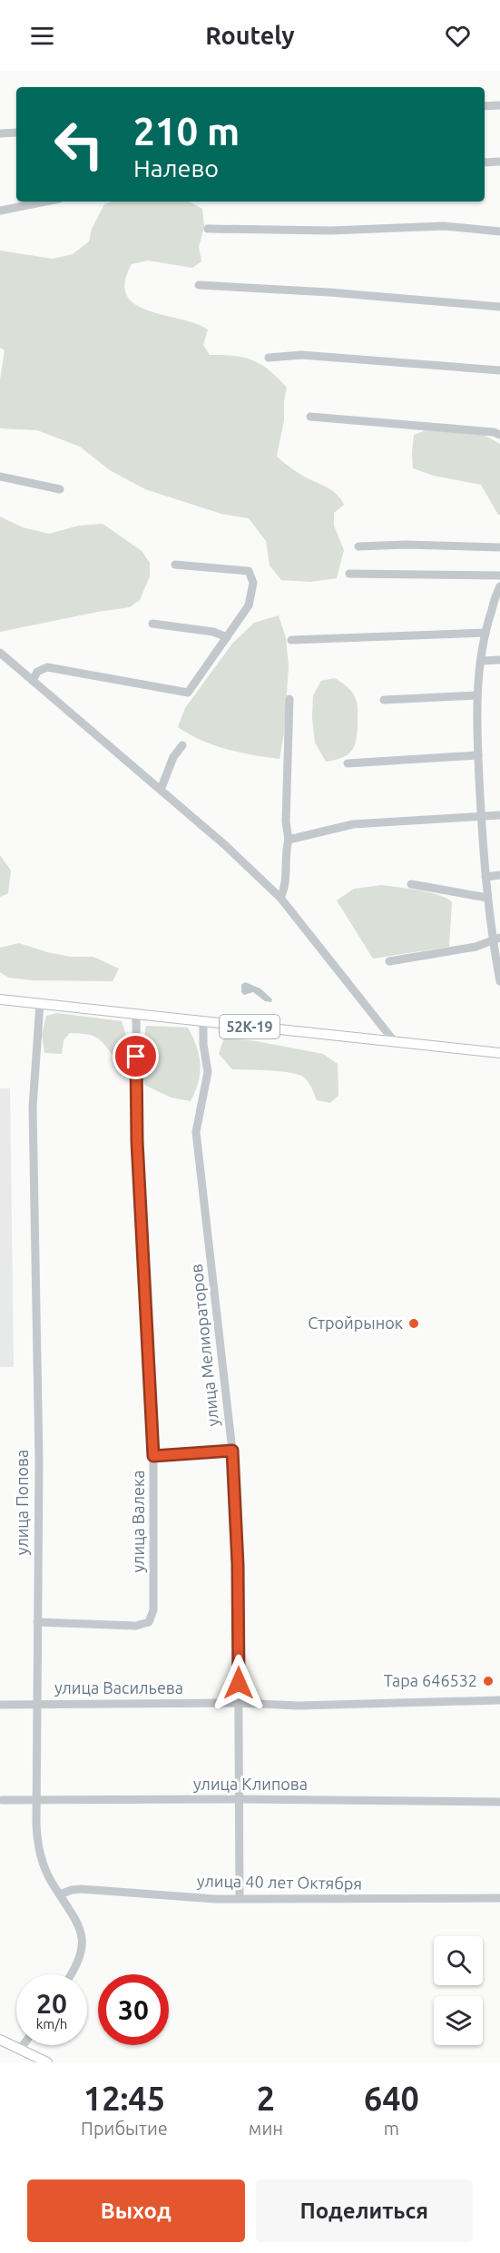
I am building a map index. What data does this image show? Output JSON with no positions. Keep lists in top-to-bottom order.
{
  "streets": {
    "main road": ["52К-19"],
    "street": [
      "улица Мелиораторов",
      "улица Попова",
      "улица Валека",
      "улица Васильева",
      "улица Клипова",
      "улица 40 лет Октября"
    ]
  },
  "crossings": [
    ["52К-19", "улица Мелиораторов"],
    ["52К-19", "улица Попова"],
    ["52К-19", "улица Валека"],
    ["улица Мелиораторов", "улица Васильева"],
    ["улица Мелиораторов", "улица Клипова"],
    ["улица Мелиораторов", "улица 40 лет Октября"],
    ["улица Попова", "улица Валека"],
    ["улица Попова", "улица Васильева"],
    ["улица Попова", "улица Клипова"],
    ["улица Попова", "улица 40 лет Октября"]
  ],
  "places": ["Стройрынок", "Тара 646532"],
  "page": {
    "header": "Routely",
    "turn": ["210 m", "Налево"],
    "speed": "20 km/h",
    "limit": "30",
    "eta": [
      "12:45",
      "Прибытие",
      "2",
      "мин",
      "640",
      "m"
    ],
    "buttons": ["Выход", "Поделиться"]
  }
}
